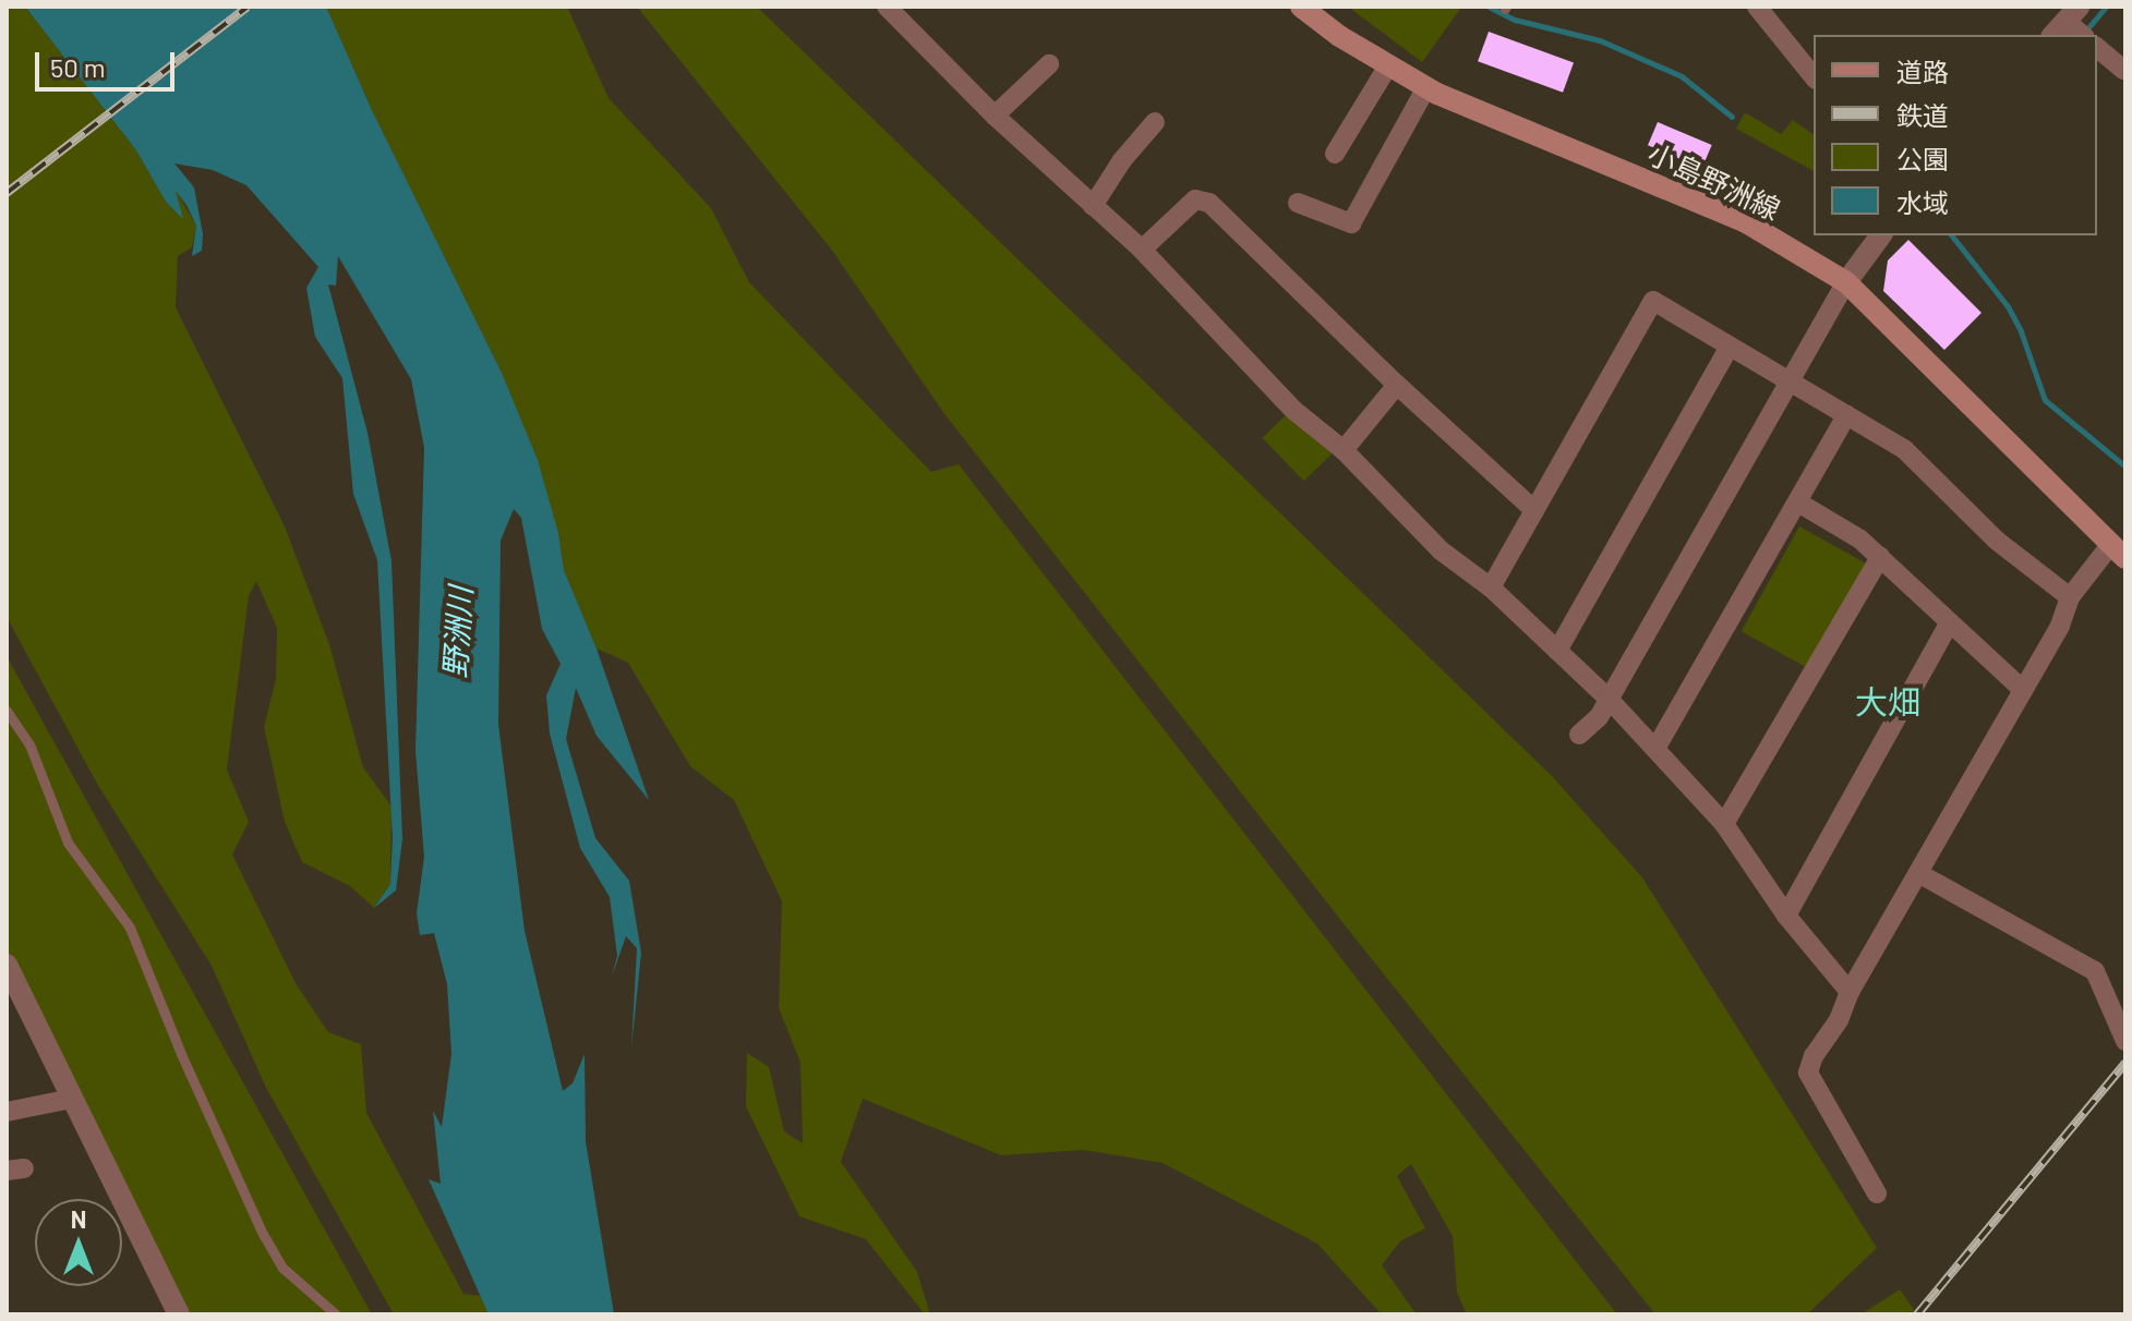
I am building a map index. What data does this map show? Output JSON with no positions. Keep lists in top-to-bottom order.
{
  "streets": {
    "main road": ["小島野洲線"]
  },
  "districts": ["大畑"],
  "water": ["野洲川"],
  "legend": [
    "道路",
    "鉄道",
    "公園",
    "水域"
  ],
  "scale_bar": "50 m",
  "north": "top"
}
